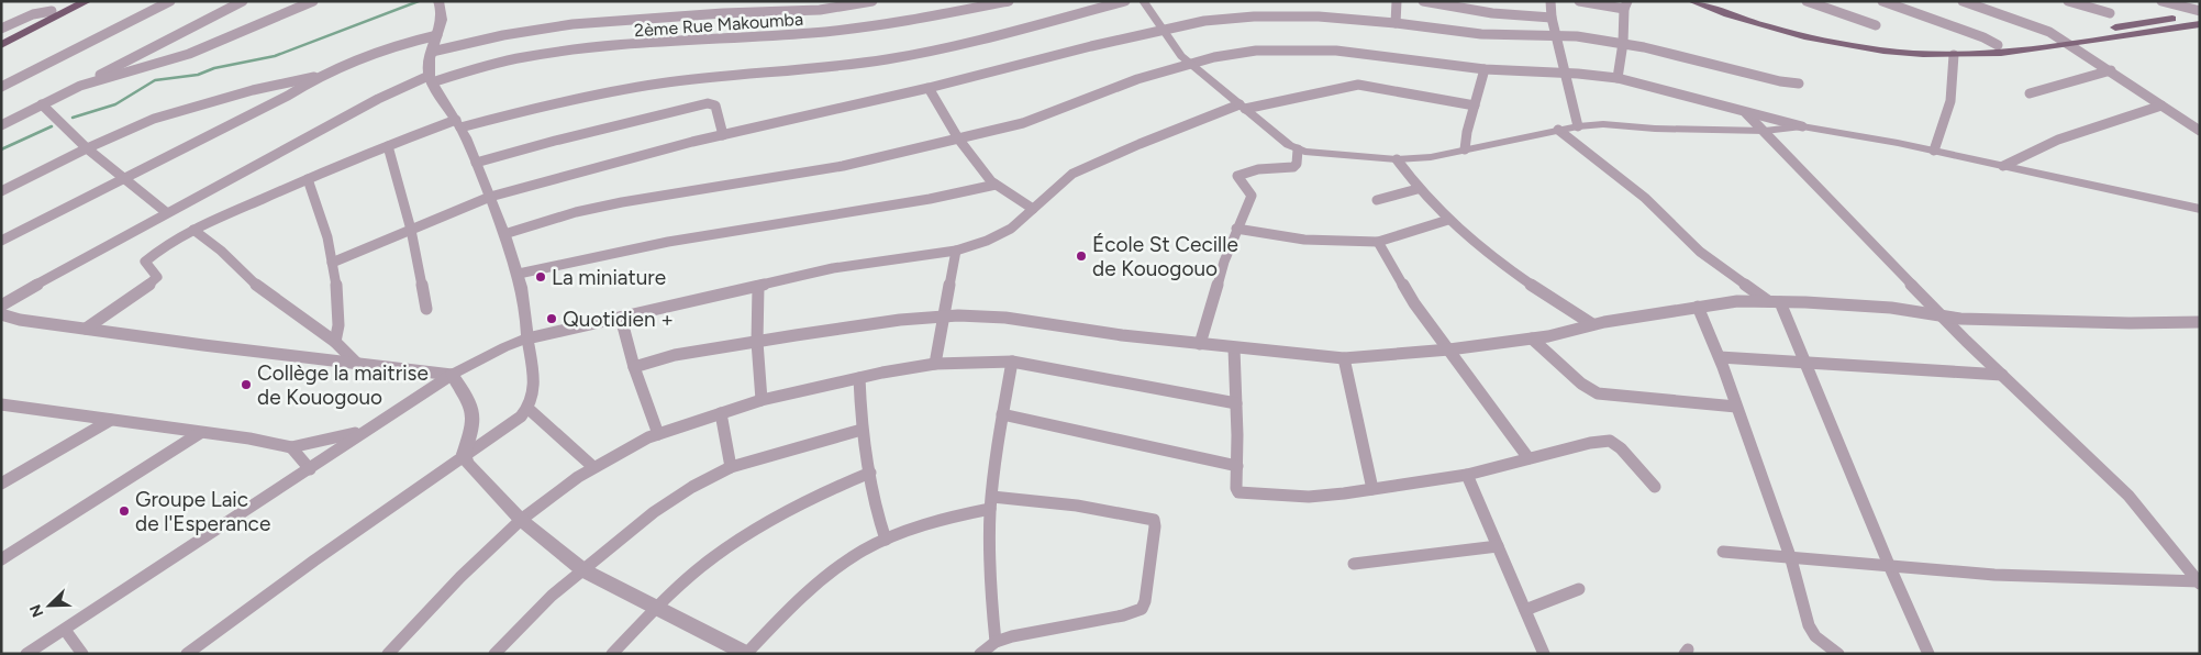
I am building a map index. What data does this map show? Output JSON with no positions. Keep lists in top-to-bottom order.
{
  "streets": {
    "street": ["2ème Rue Makoumba"]
  },
  "places": [
    "École St Cecille de Kouogouo",
    "La miniature",
    "Quotidien +",
    "Collège la maitrise de Kouogouo",
    "Groupe Laic de l'Esperance"
  ],
  "north": "bottom left"
}
